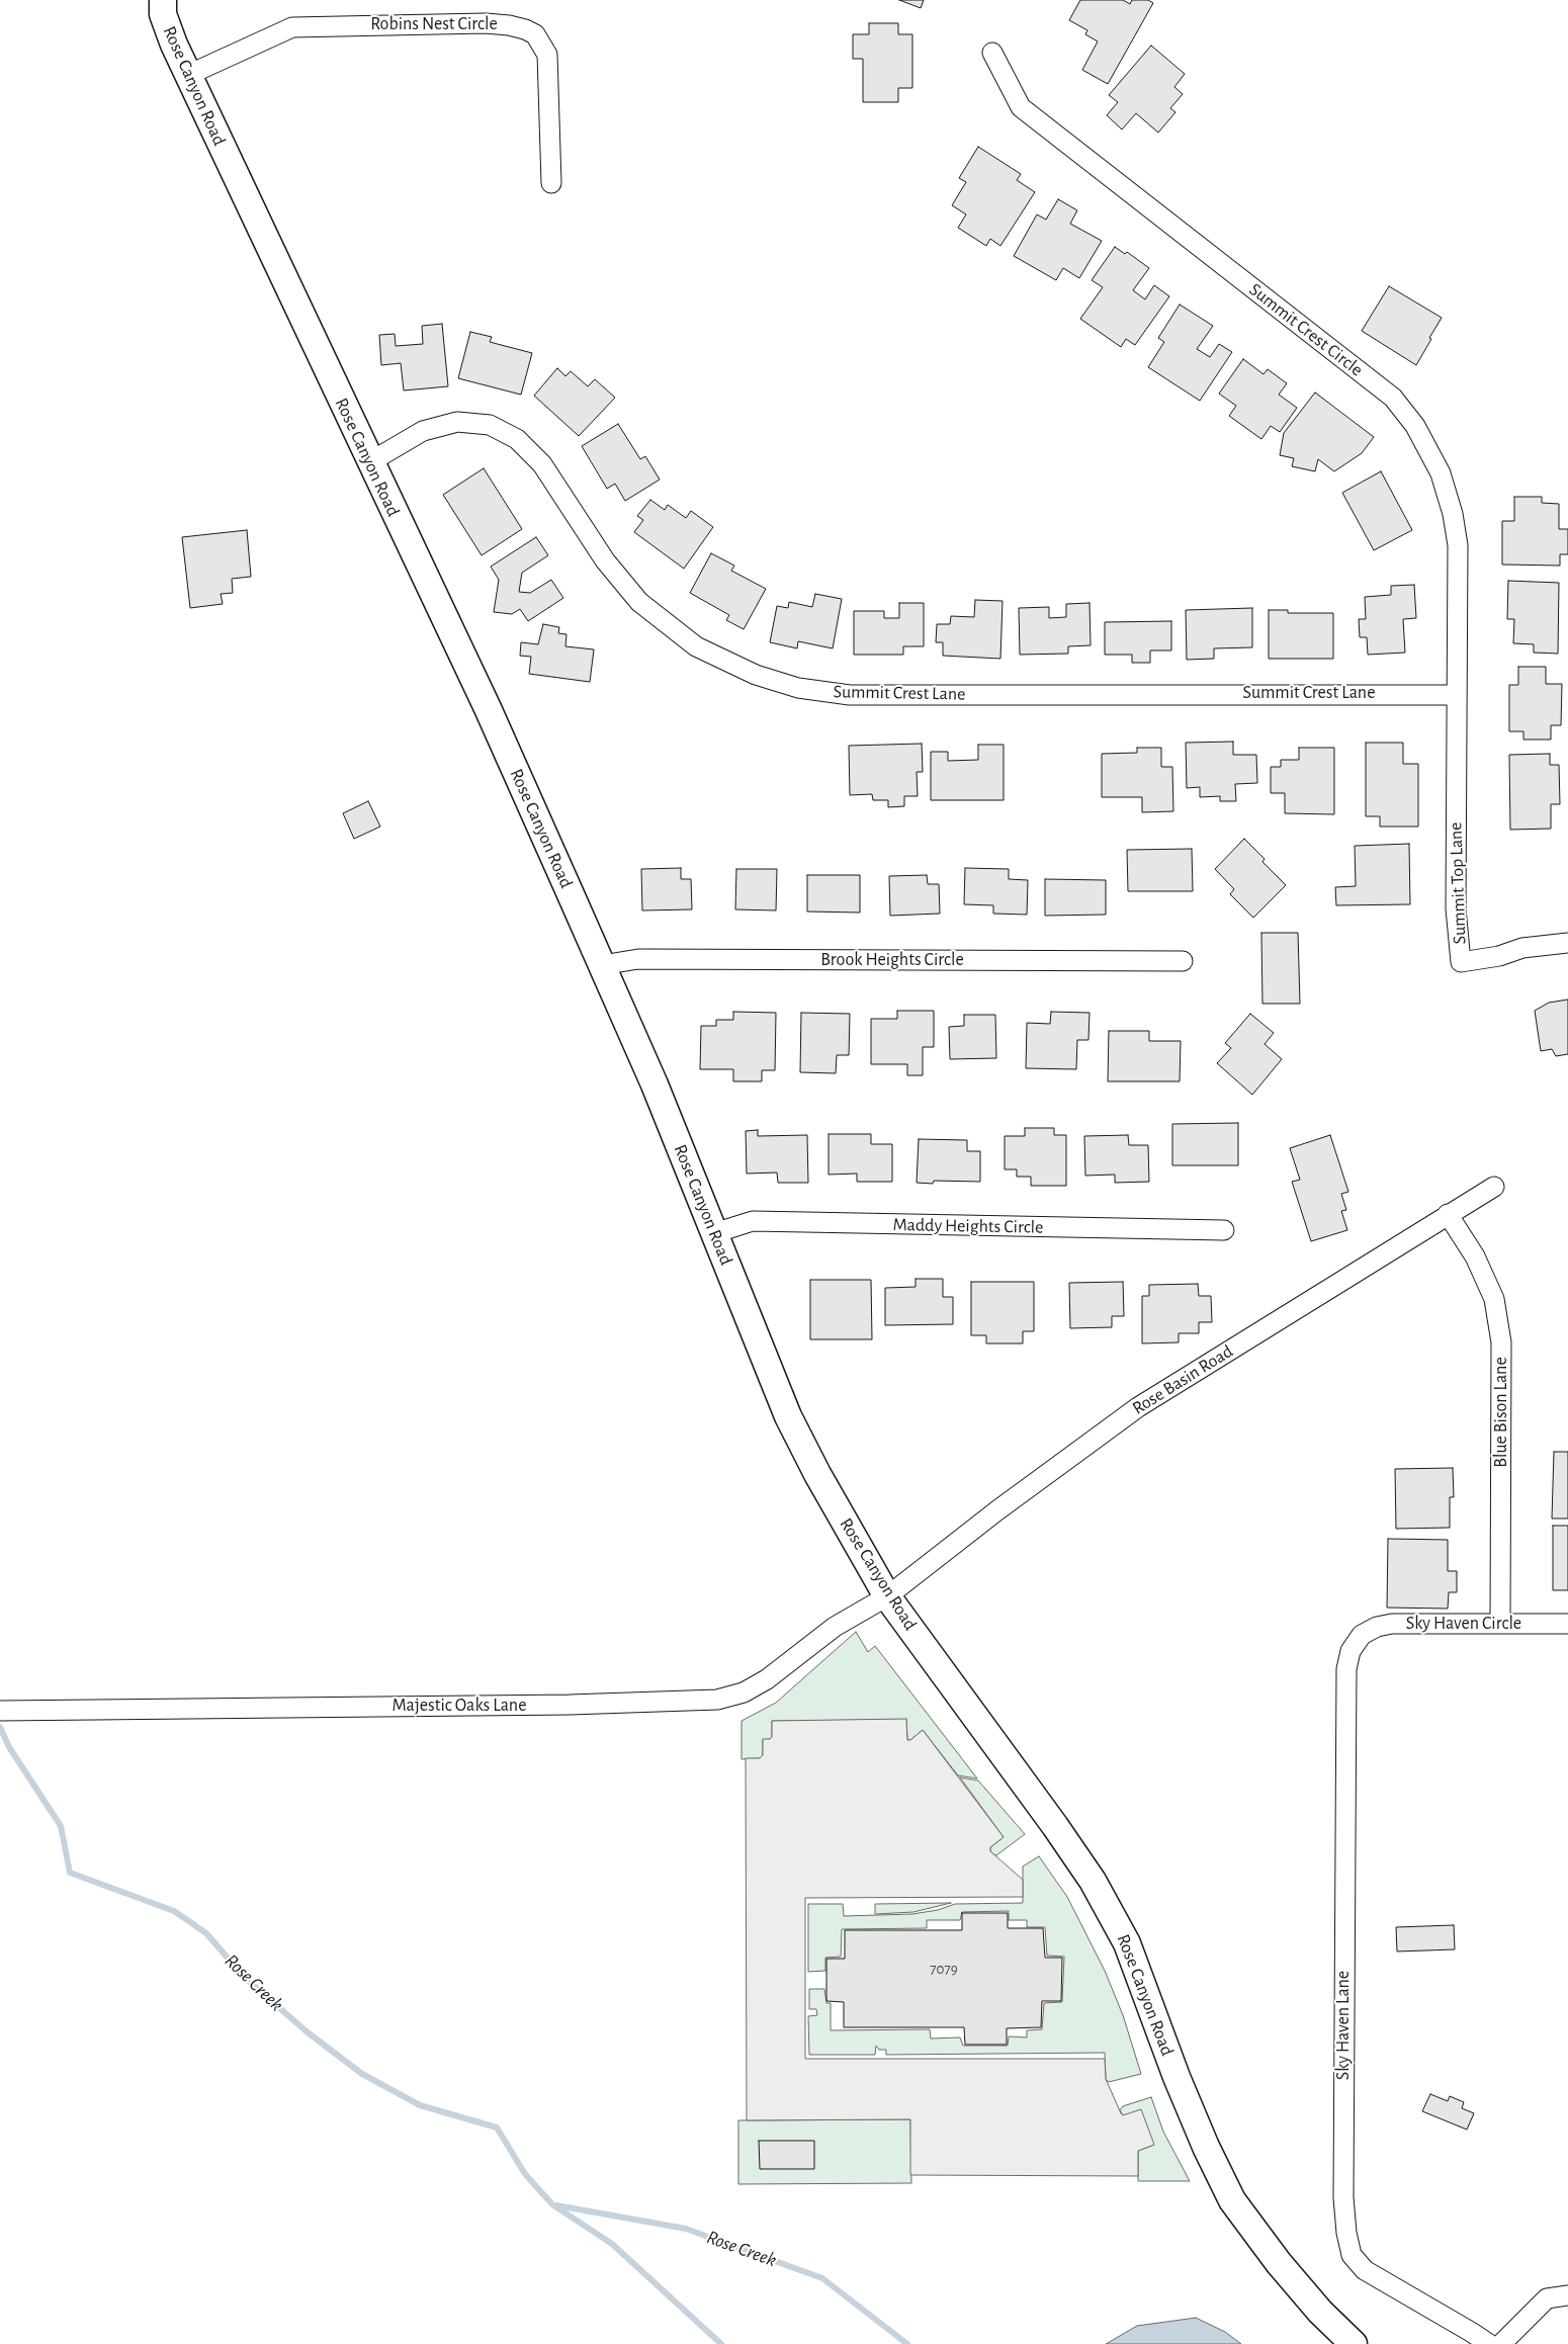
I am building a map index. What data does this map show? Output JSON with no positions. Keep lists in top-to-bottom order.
{
  "streets": {
    "street": [
      "Robins Nest Circle",
      "Rose Canyon Road",
      "Summit Crest Circle",
      "Summit Crest Lane",
      "Summit Top Lane",
      "Brook Heights Circle",
      "Maddy Heights Circle",
      "Rose Basin Road",
      "Blue Bison Lane",
      "Sky Haven Circle",
      "Majestic Oaks Lane",
      "Sky Haven Lane"
    ]
  },
  "crossings": [
    ["Robins Nest Circle", "Rose Canyon Road"],
    ["Rose Canyon Road", "Summit Crest Lane"],
    ["Rose Canyon Road", "Brook Heights Circle"],
    ["Rose Canyon Road", "Maddy Heights Circle"],
    ["Rose Canyon Road", "Rose Basin Road"],
    ["Rose Canyon Road", "Majestic Oaks Lane"],
    ["Summit Crest Circle", "Summit Crest Lane"],
    ["Summit Crest Circle", "Summit Top Lane"],
    ["Summit Crest Lane", "Summit Top Lane"],
    ["Rose Basin Road", "Blue Bison Lane"],
    ["Rose Basin Road", "Majestic Oaks Lane"],
    ["Blue Bison Lane", "Sky Haven Circle"],
    ["Sky Haven Circle", "Sky Haven Lane"]
  ],
  "water": ["Rose Creek"],
  "house_numbers": ["7079"]
}
